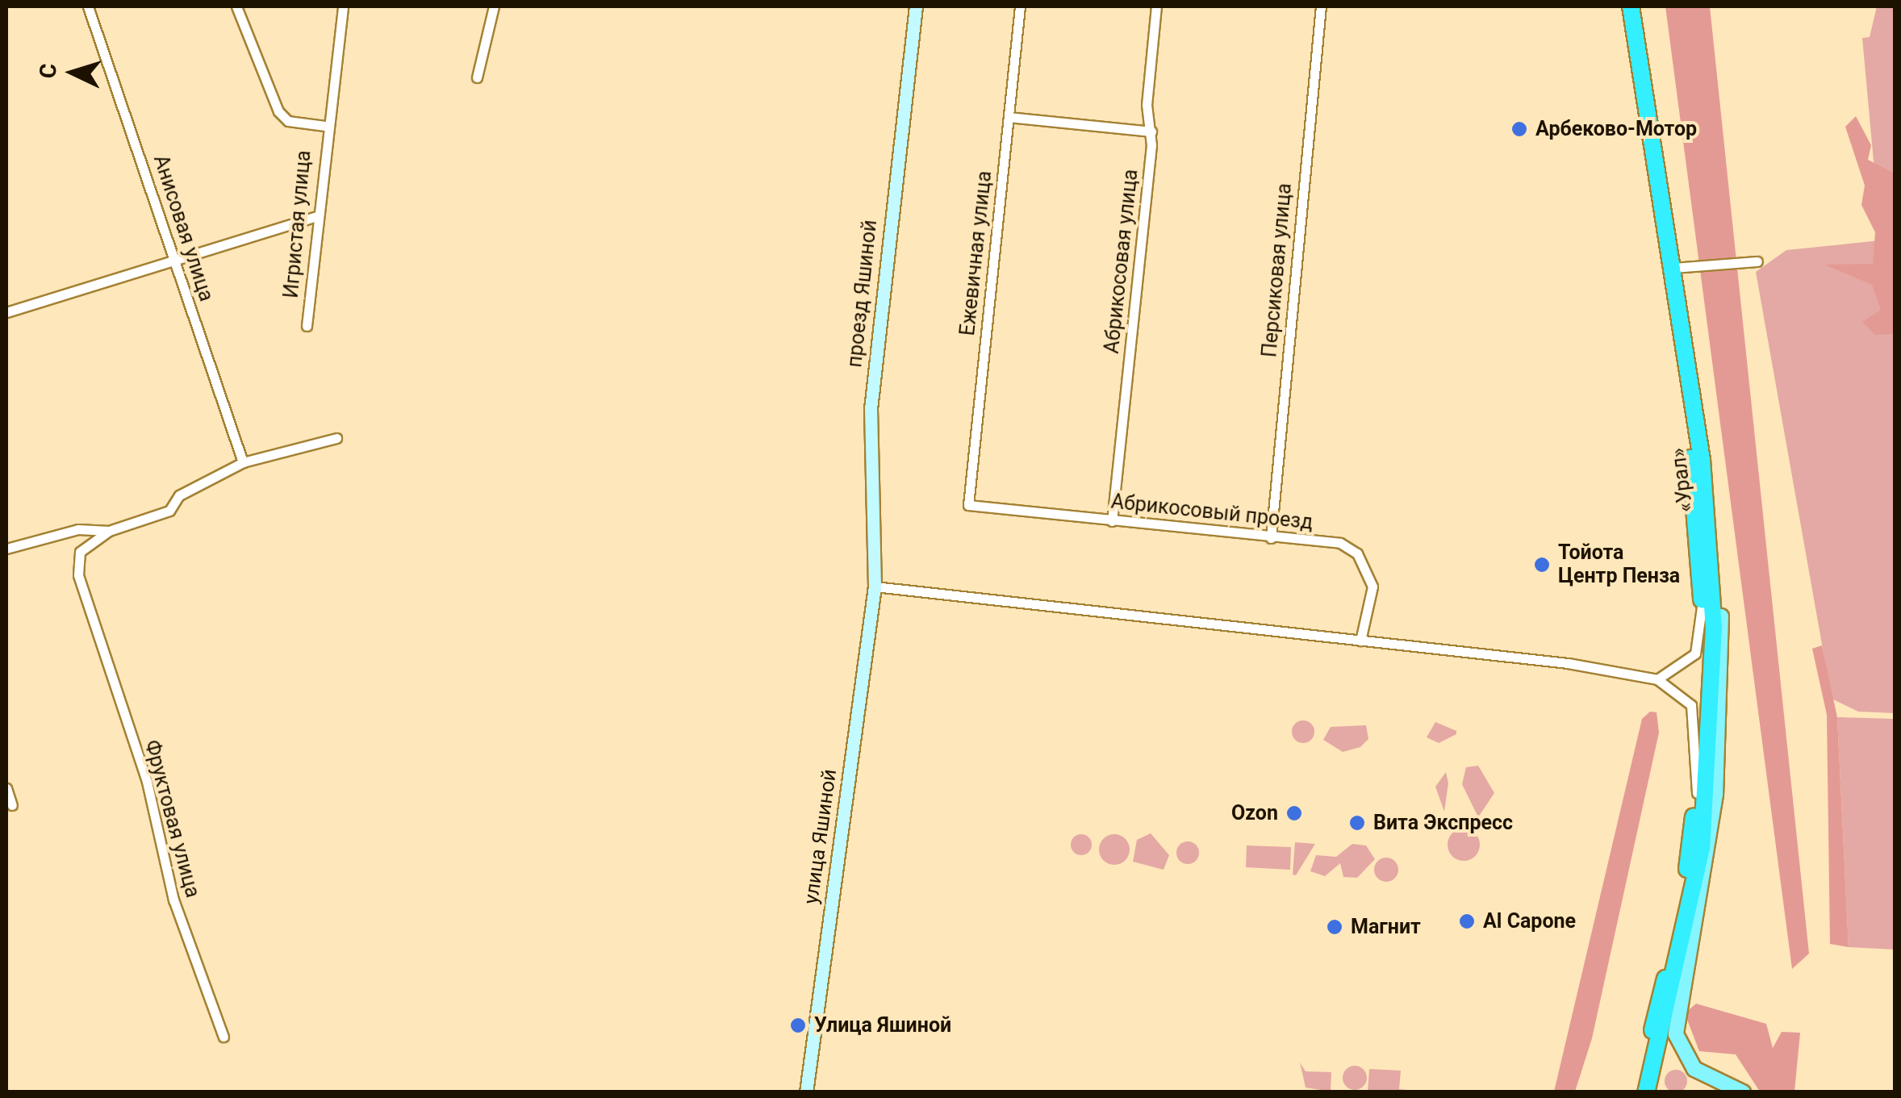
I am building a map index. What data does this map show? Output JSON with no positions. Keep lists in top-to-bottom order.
{
  "streets": {
    "highway": ["«Урал»"],
    "street": [
      "Игристая улица",
      "Анисовая улица",
      "Ежевичная улица",
      "Абрикосовая улица",
      "Персиковая улица",
      "проезд Яшиной",
      "Абрикосовый проезд",
      "Фруктовая улица",
      "улица Яшиной"
    ]
  },
  "crossings": [
    ["Ежевичная улица", "Абрикосовый проезд"],
    ["Абрикосовая улица", "Абрикосовый проезд"],
    ["Персиковая улица", "Абрикосовый проезд"],
    ["проезд Яшиной", "улица Яшиной"]
  ],
  "places": [
    "Арбеково-Мотор",
    "Тойота Центр Пенза",
    "Ozon",
    "Вита Экспресс",
    "Al Capone",
    "Магнит",
    "Улица Яшиной"
  ],
  "north": "left"
}
